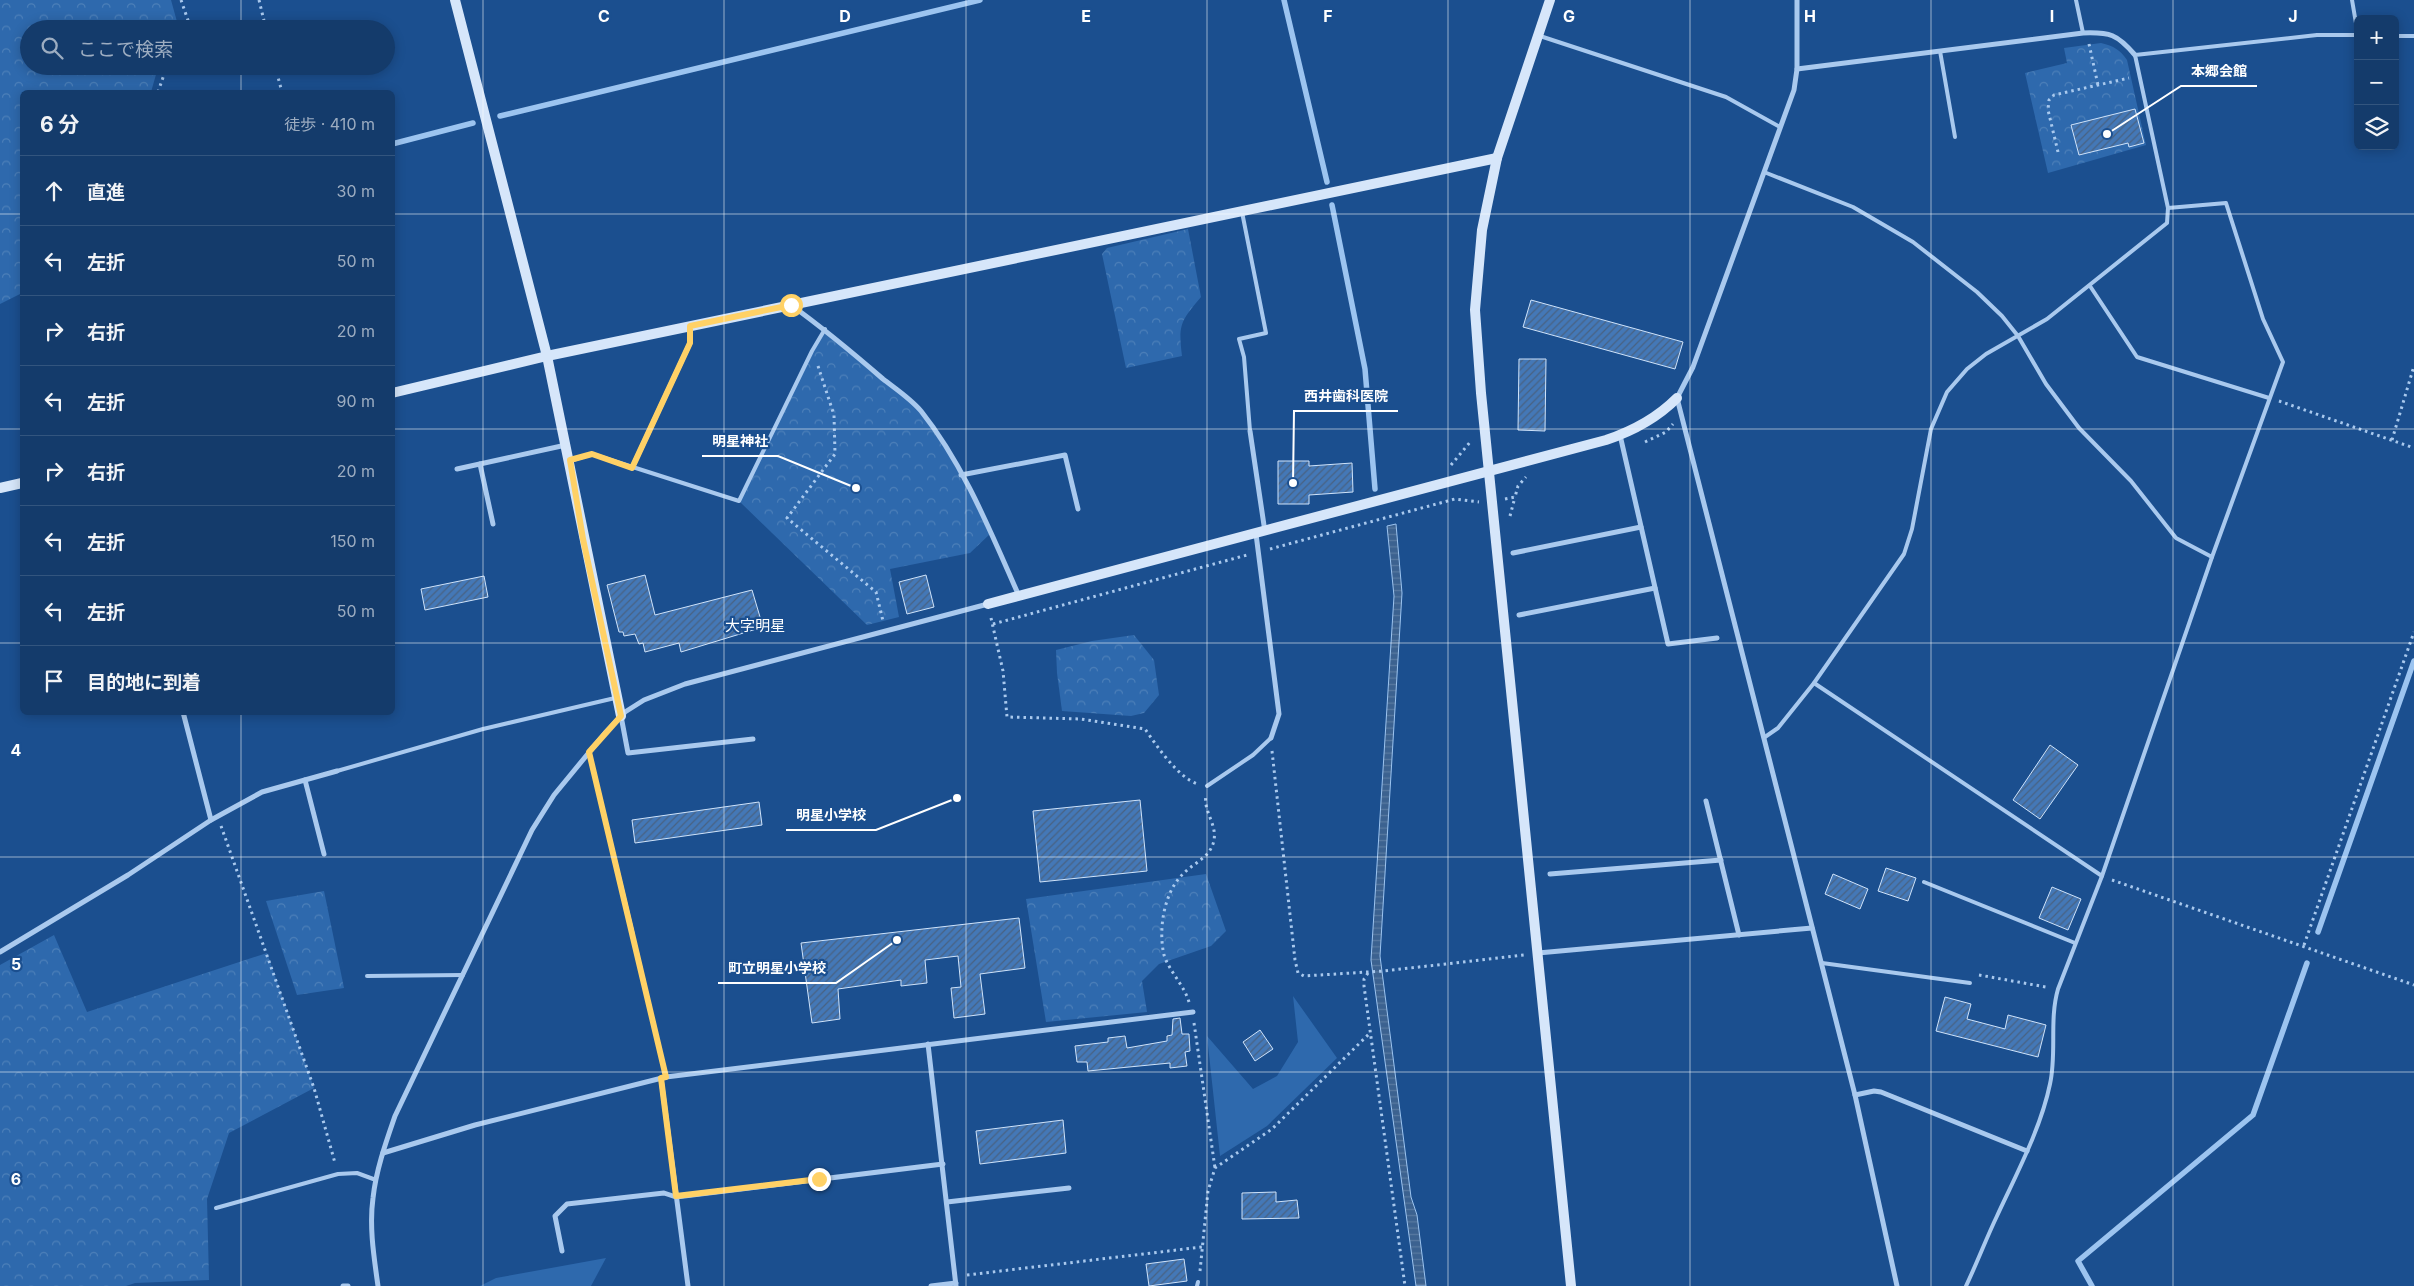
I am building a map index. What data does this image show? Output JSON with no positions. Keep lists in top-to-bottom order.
{
  "districts": ["大字明星"],
  "places": [
    "本郷会館",
    "西井歯科医院",
    "明星神社",
    "明星小学校",
    "町立明星小学校"
  ],
  "page": {
    "map_buttons": ["+", "−"],
    "search": "ここで検索",
    "heading": ["6 分", "徒歩 · 410 m"],
    "list": [
      ["直進", "30 m"],
      ["左折", "50 m"],
      ["右折", "20 m"],
      ["左折", "90 m"],
      ["右折", "20 m"],
      ["左折", "150 m"],
      ["左折", "50 m"],
      "目的地に到着"
    ]
  },
  "grid": {
    "columns": [
      "C",
      "D",
      "E",
      "F",
      "G",
      "H",
      "I",
      "J"
    ],
    "rows": ["4", "5", "6"]
  }
}
